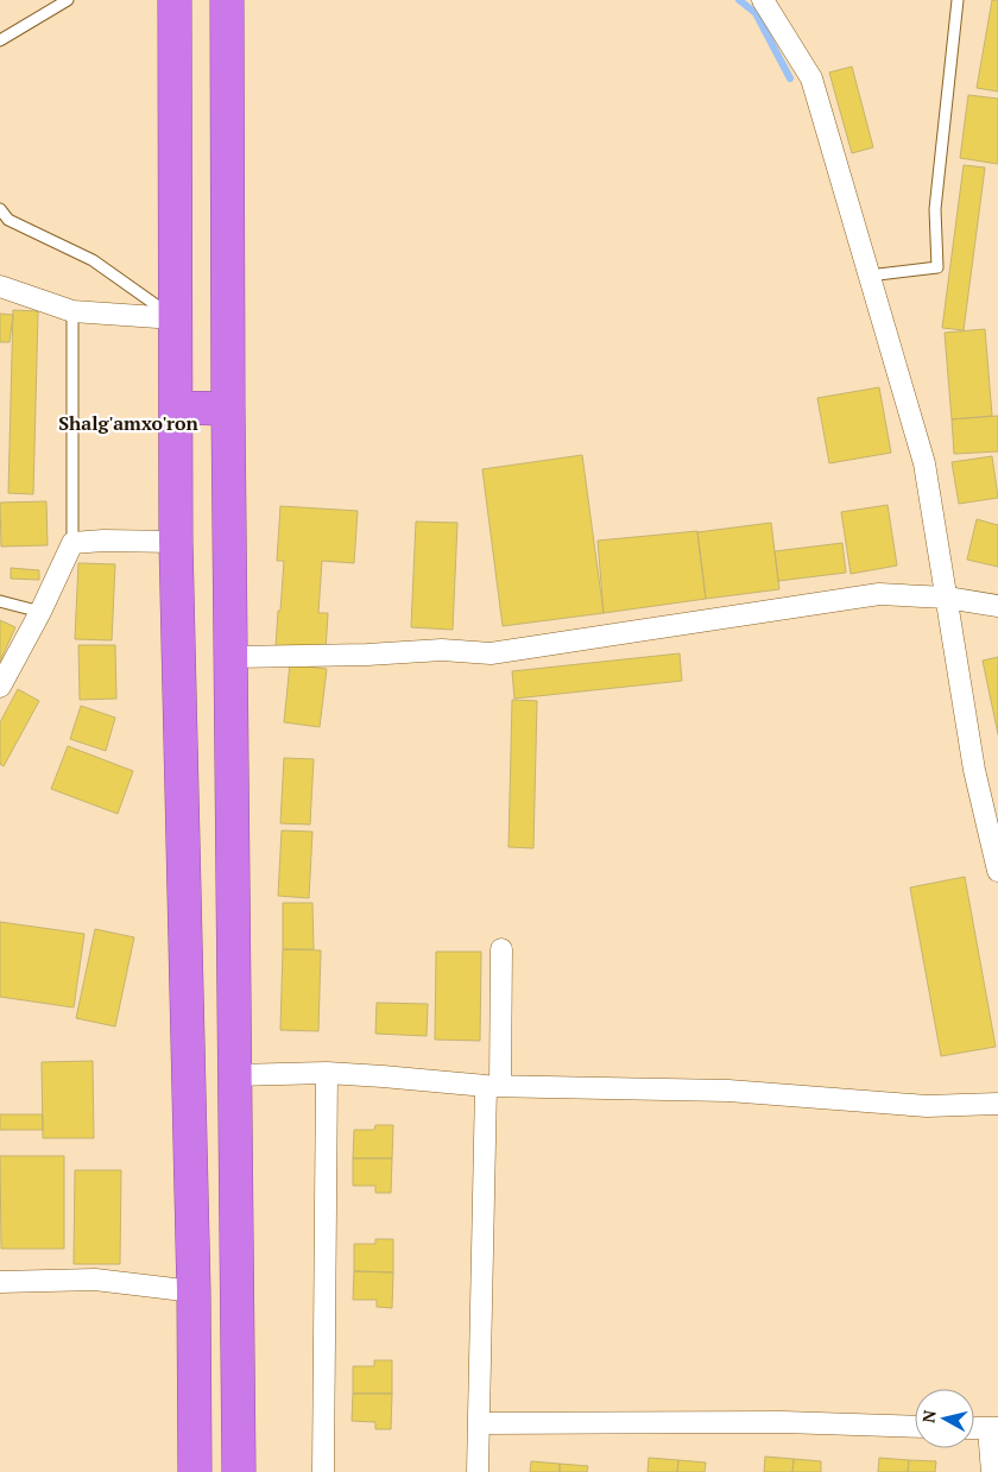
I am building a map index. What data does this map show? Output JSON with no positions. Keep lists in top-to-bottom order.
{
  "districts": ["Shalg'amxo'ron"],
  "north": "left"
}
